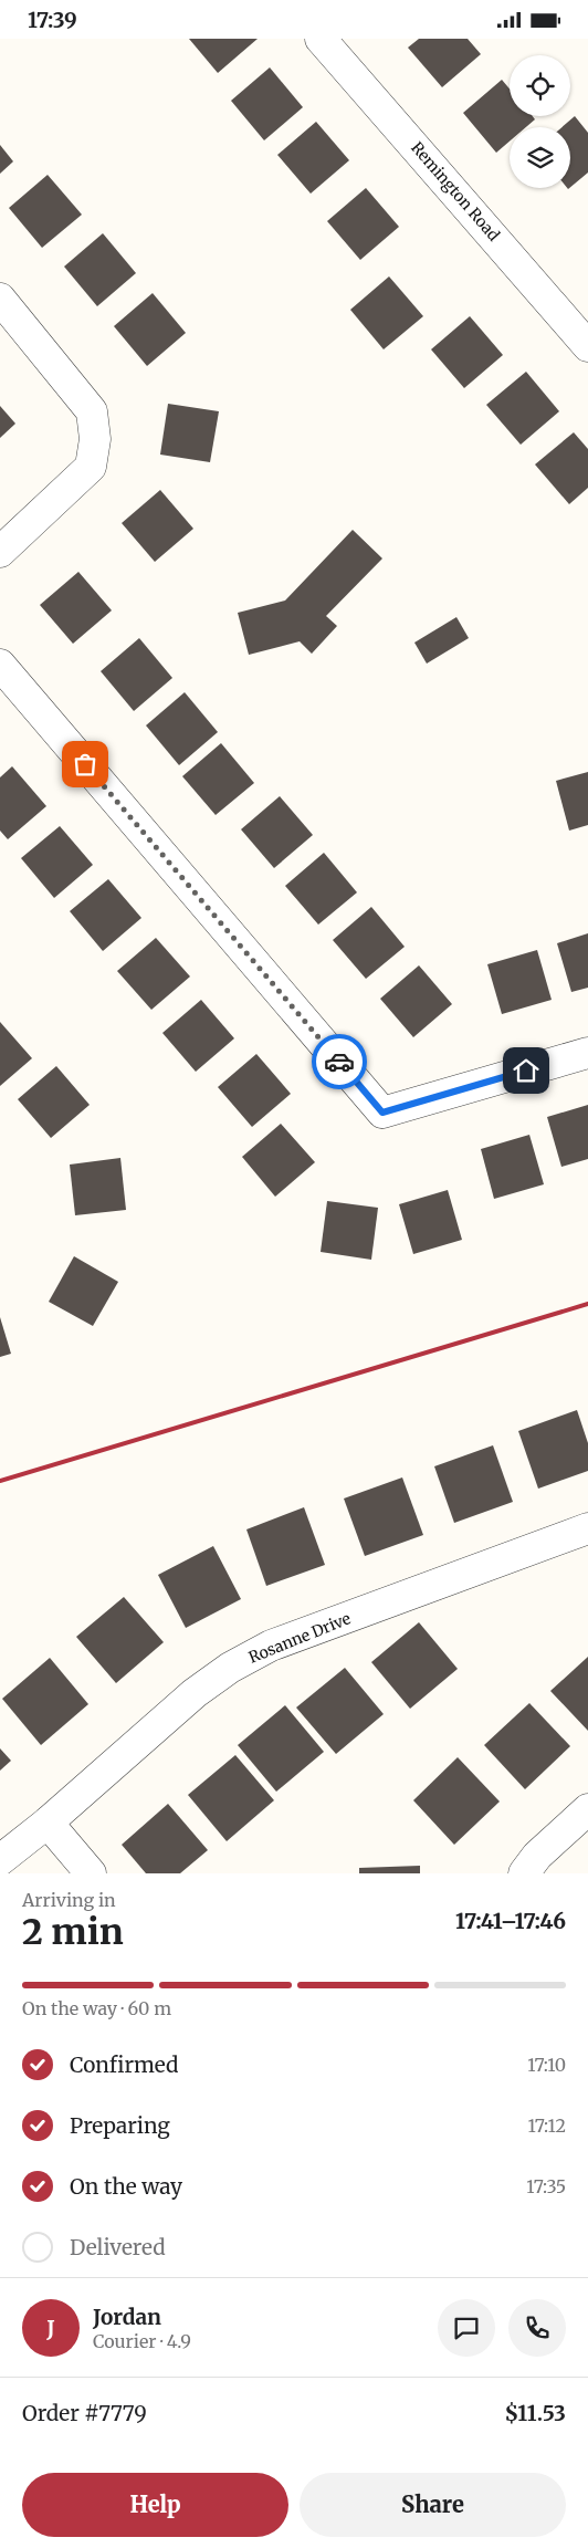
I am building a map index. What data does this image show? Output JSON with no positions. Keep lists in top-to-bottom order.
{
  "streets": {
    "street": ["Remington Road", "Rosanne Drive"]
  },
  "page": {
    "status": "17:39",
    "heading": ["2 min", "Arriving in", "17:41–17:46"],
    "panel": [
      "Jordan",
      "Courier · 4.9",
      "Order #7779",
      "$11.53"
    ],
    "bar": "On the way · 60 m",
    "list": [
      ["Confirmed", "17:10"],
      ["Preparing", "17:12"],
      ["On the way", "17:35"],
      "Delivered"
    ],
    "round": "J",
    "buttons": ["Help", "Share"]
  }
}
